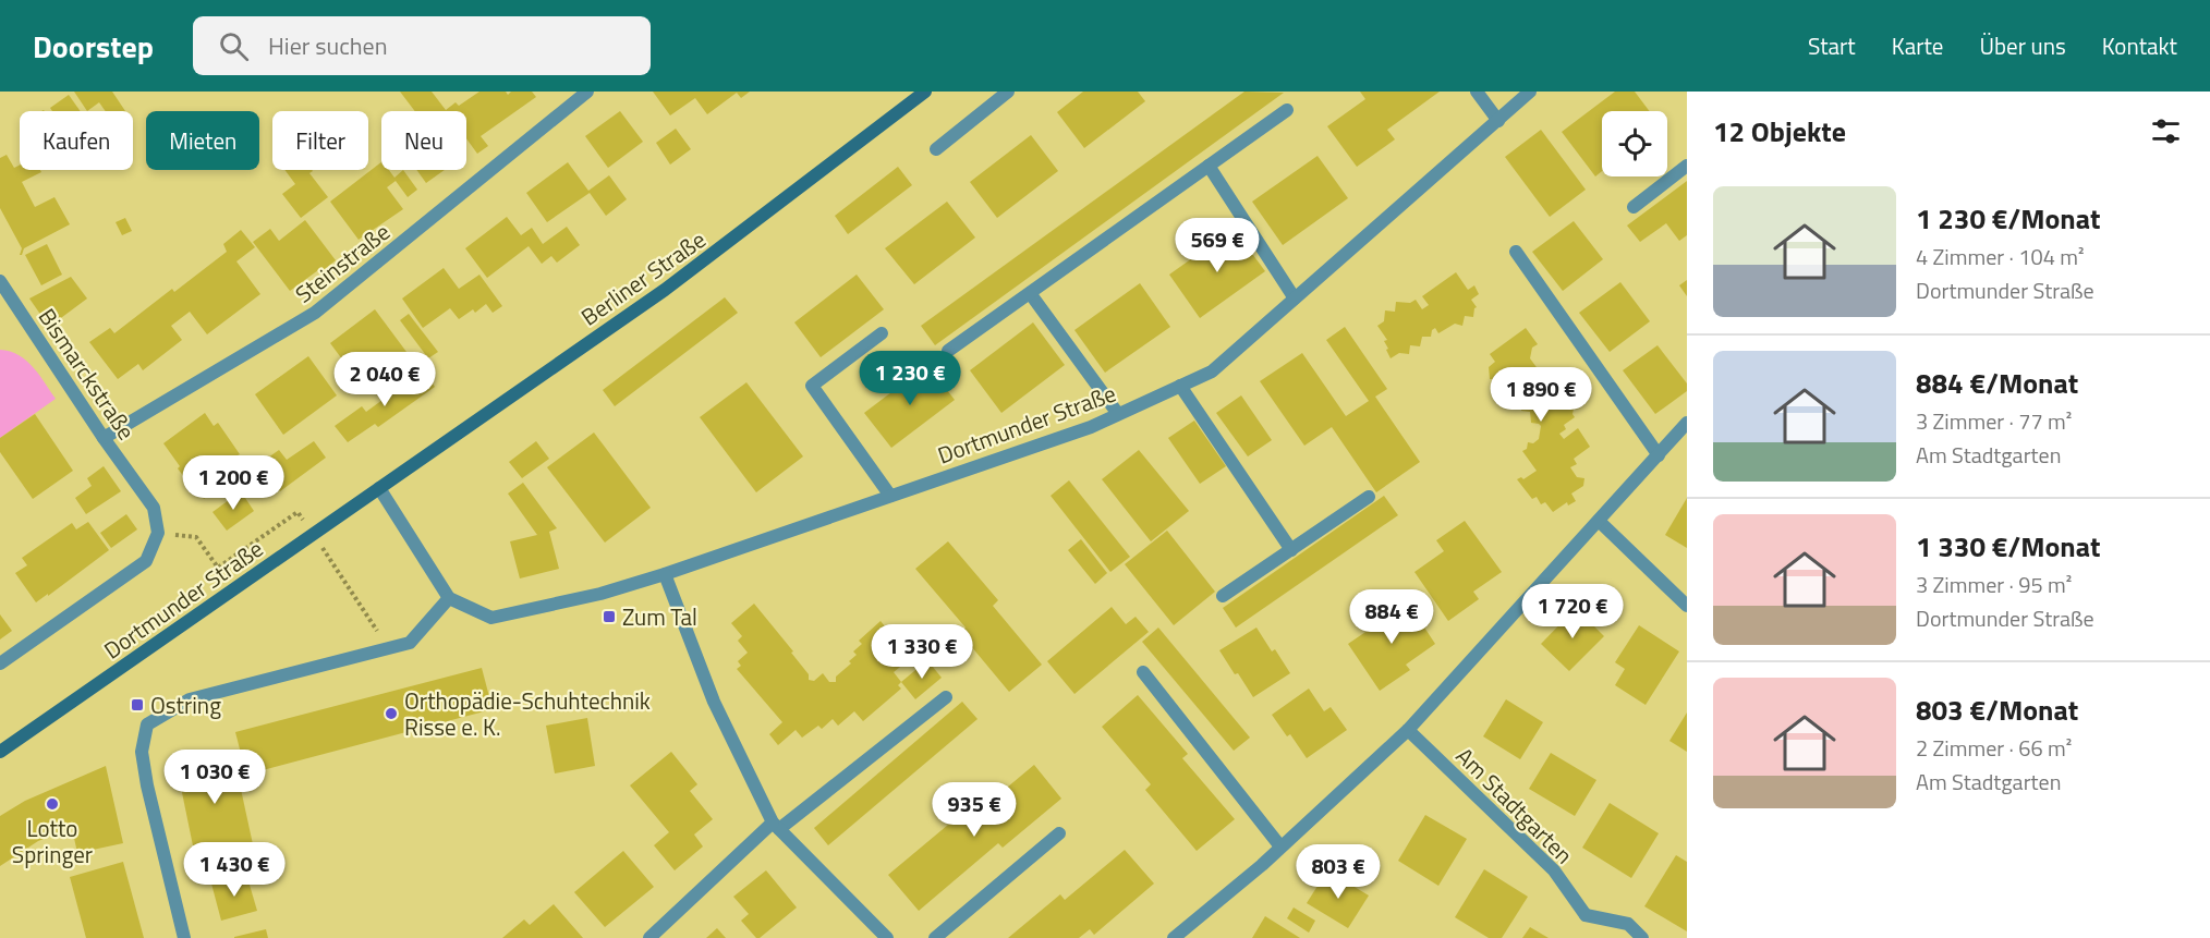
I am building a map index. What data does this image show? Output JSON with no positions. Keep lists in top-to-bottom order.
{
  "streets": {
    "main road": ["Berliner Straße", "Dortmunder Straße"],
    "street": ["Steinstraße", "Bismarckstraße", "Am Stadtgarten"]
  },
  "crossings": [
    ["Steinstraße", "Bismarckstraße"],
    ["Berliner Straße", "Dortmunder Straße"]
  ],
  "places": {
    "transit": ["Zum Tal", "Ostring"],
    "other": ["Orthopädie-Schuhtechnik Risse e. K.", "Lotto Springer"]
  },
  "page": {
    "header": "Doorstep",
    "search": "Hier suchen",
    "nav": [
      "Start",
      "Karte",
      "Über uns",
      "Kontakt"
    ],
    "heading": "12 Objekte",
    "chip": [
      "Kaufen",
      "Mieten",
      "Filter",
      "Neu"
    ],
    "list": [
      {
        "name": "1 230 €/Monat",
        "note": "4 Zimmer · 104 m² · Dortmunder Straße"
      },
      {
        "name": "884 €/Monat",
        "note": "3 Zimmer · 77 m² · Am Stadtgarten"
      },
      {
        "name": "1 330 €/Monat",
        "note": "3 Zimmer · 95 m² · Dortmunder Straße"
      },
      {
        "name": "803 €/Monat",
        "note": "2 Zimmer · 66 m² · Am Stadtgarten"
      }
    ],
    "price": [
      "569 €",
      "1 230 €",
      "2 040 €",
      "1 890 €",
      "1 200 €",
      "1 720 €",
      "884 €",
      "1 330 €",
      "1 030 €",
      "935 €",
      "1 430 €",
      "803 €"
    ]
  }
}
